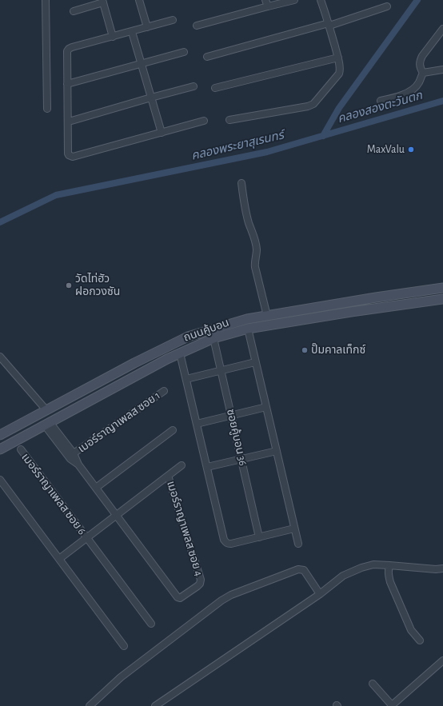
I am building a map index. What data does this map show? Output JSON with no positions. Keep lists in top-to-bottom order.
{
  "streets": {
    "main road": ["ถนนคู้บอน"],
    "street": [
      "เมอร์ราญาเพลส ซอย 1",
      "ซอยคู้บอน 36",
      "เมอร์ราญาเพลส ซอย 6",
      "เมอร์ราญาเพลส ซอย 4"
    ]
  },
  "crossings": [
    ["ถนนคู้บอน", "ซอยคู้บอน 36"]
  ],
  "water": ["คลองสองตะวันตก", "คลองพระยาสุเรนทร์"],
  "places": ["MaxValu", "วัดไท่ฮัว ฝอกวงซัน", "ปั๊มคาลเท็กซ์"]
}
